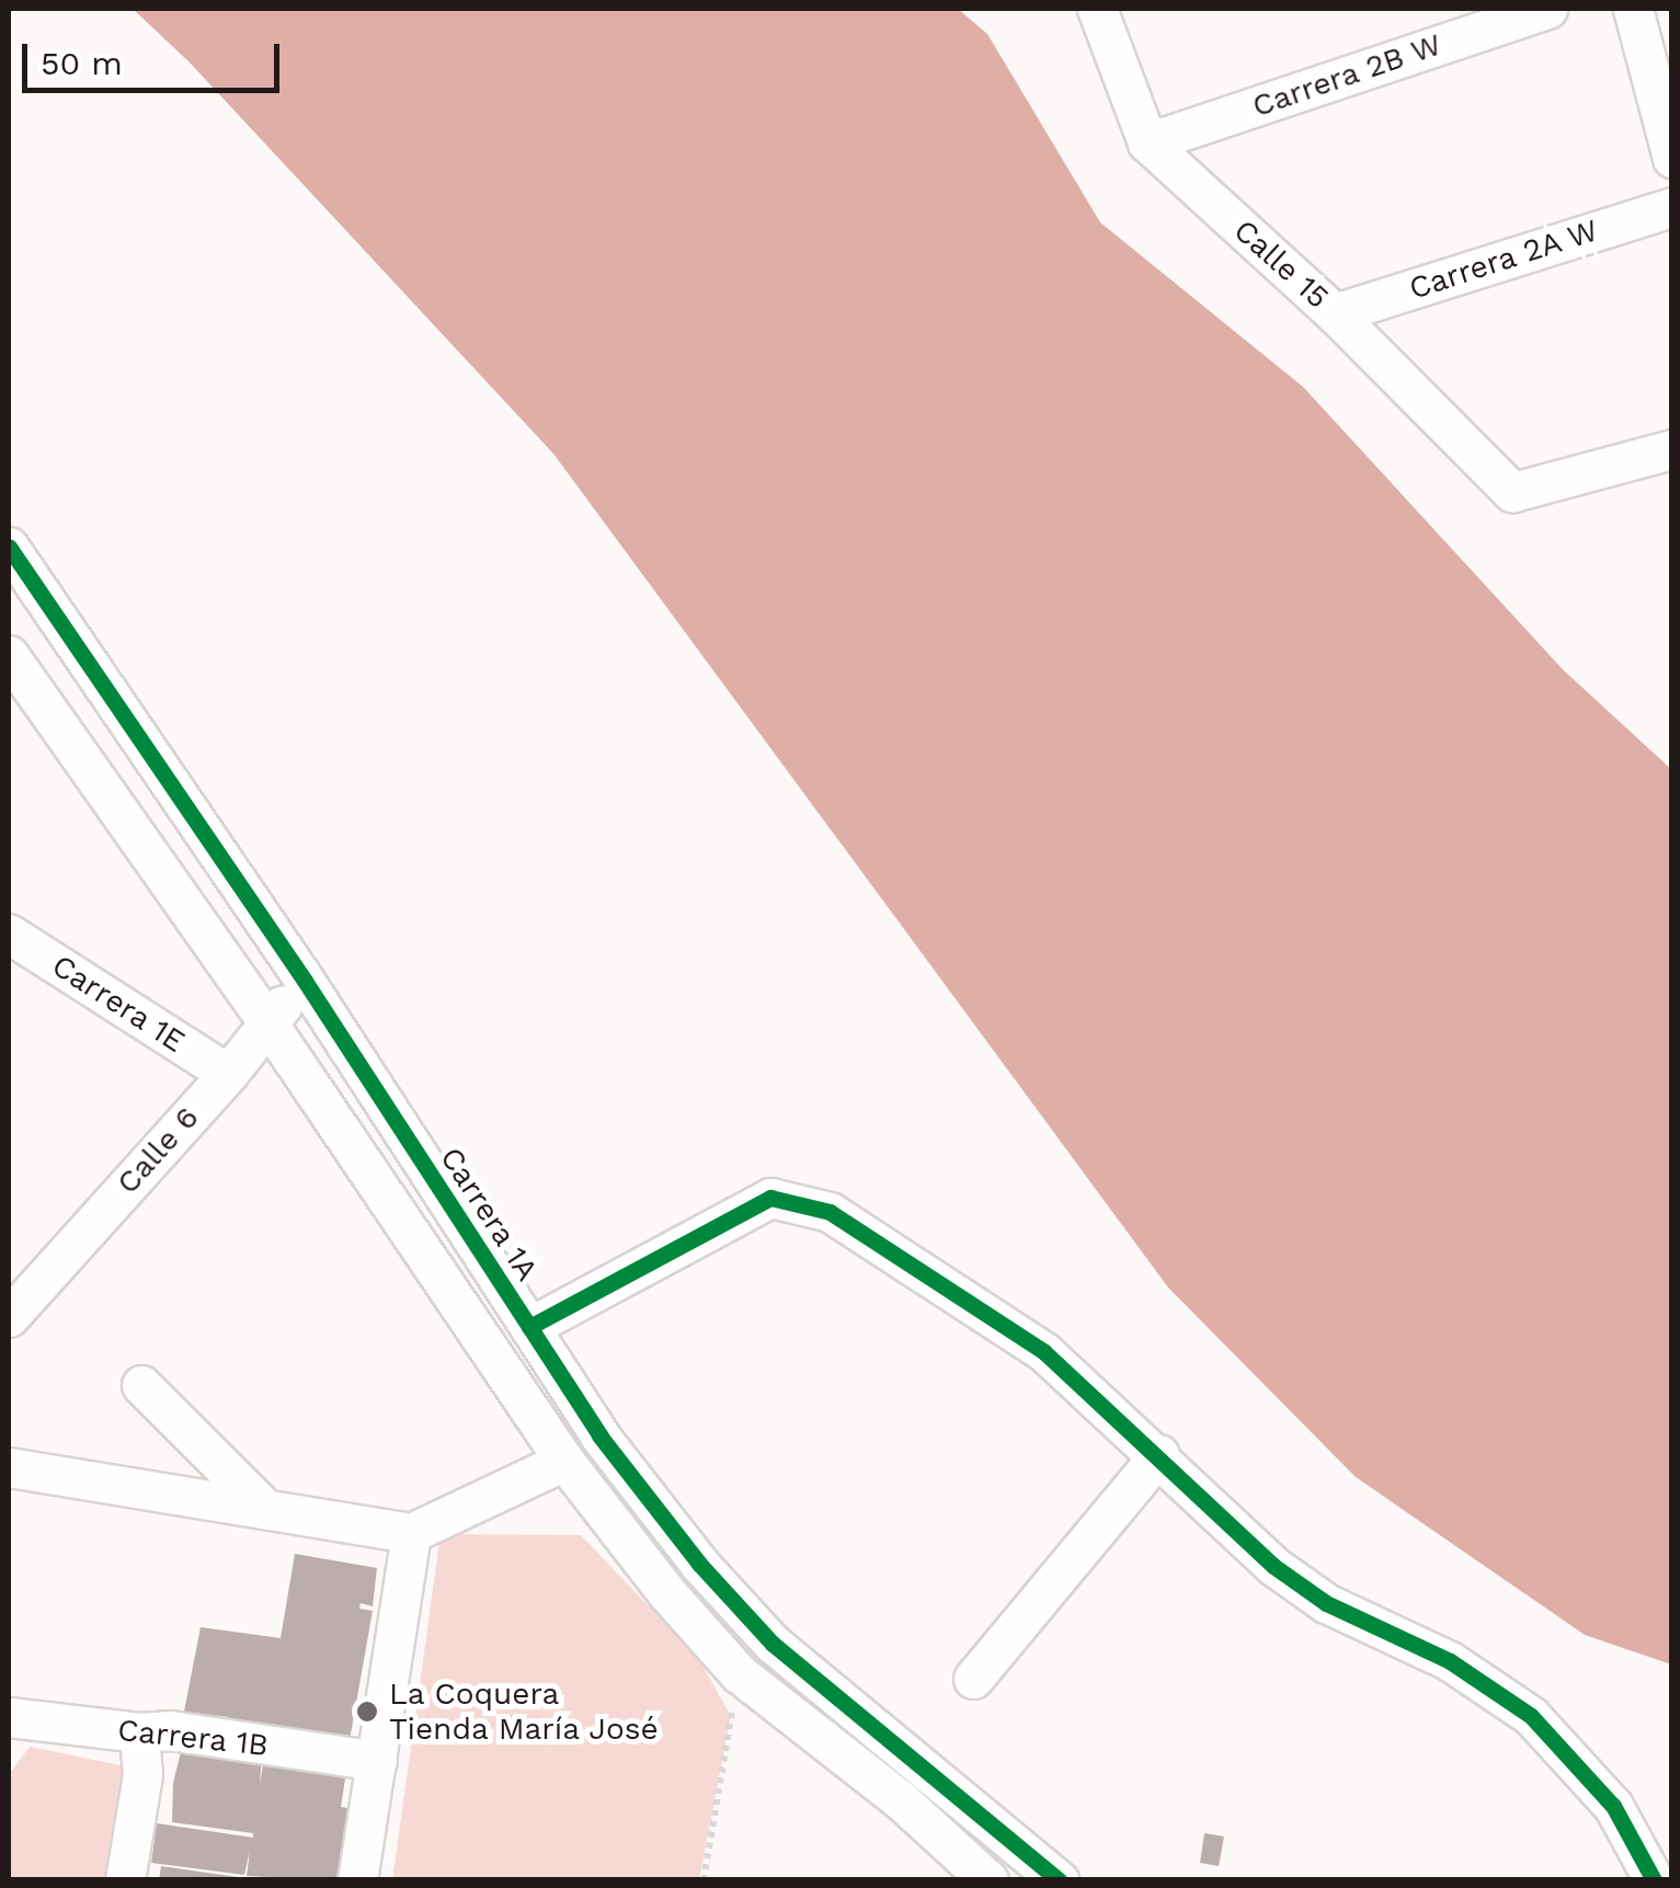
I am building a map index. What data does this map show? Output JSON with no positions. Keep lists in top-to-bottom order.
{
  "streets": {
    "street": [
      "Carrera 2B W",
      "Carrera 2A W",
      "Calle 15",
      "Carrera 1E",
      "Calle 6",
      "Carrera 1A",
      "Carrera 1B"
    ]
  },
  "crossings": [
    ["Carrera 2B W", "Calle 15"],
    ["Carrera 2A W", "Calle 15"],
    ["Carrera 1E", "Calle 6"],
    ["Calle 6", "Carrera 1A"]
  ],
  "places": ["La Coquera Tienda María José"],
  "scale_bar": "50 m"
}
